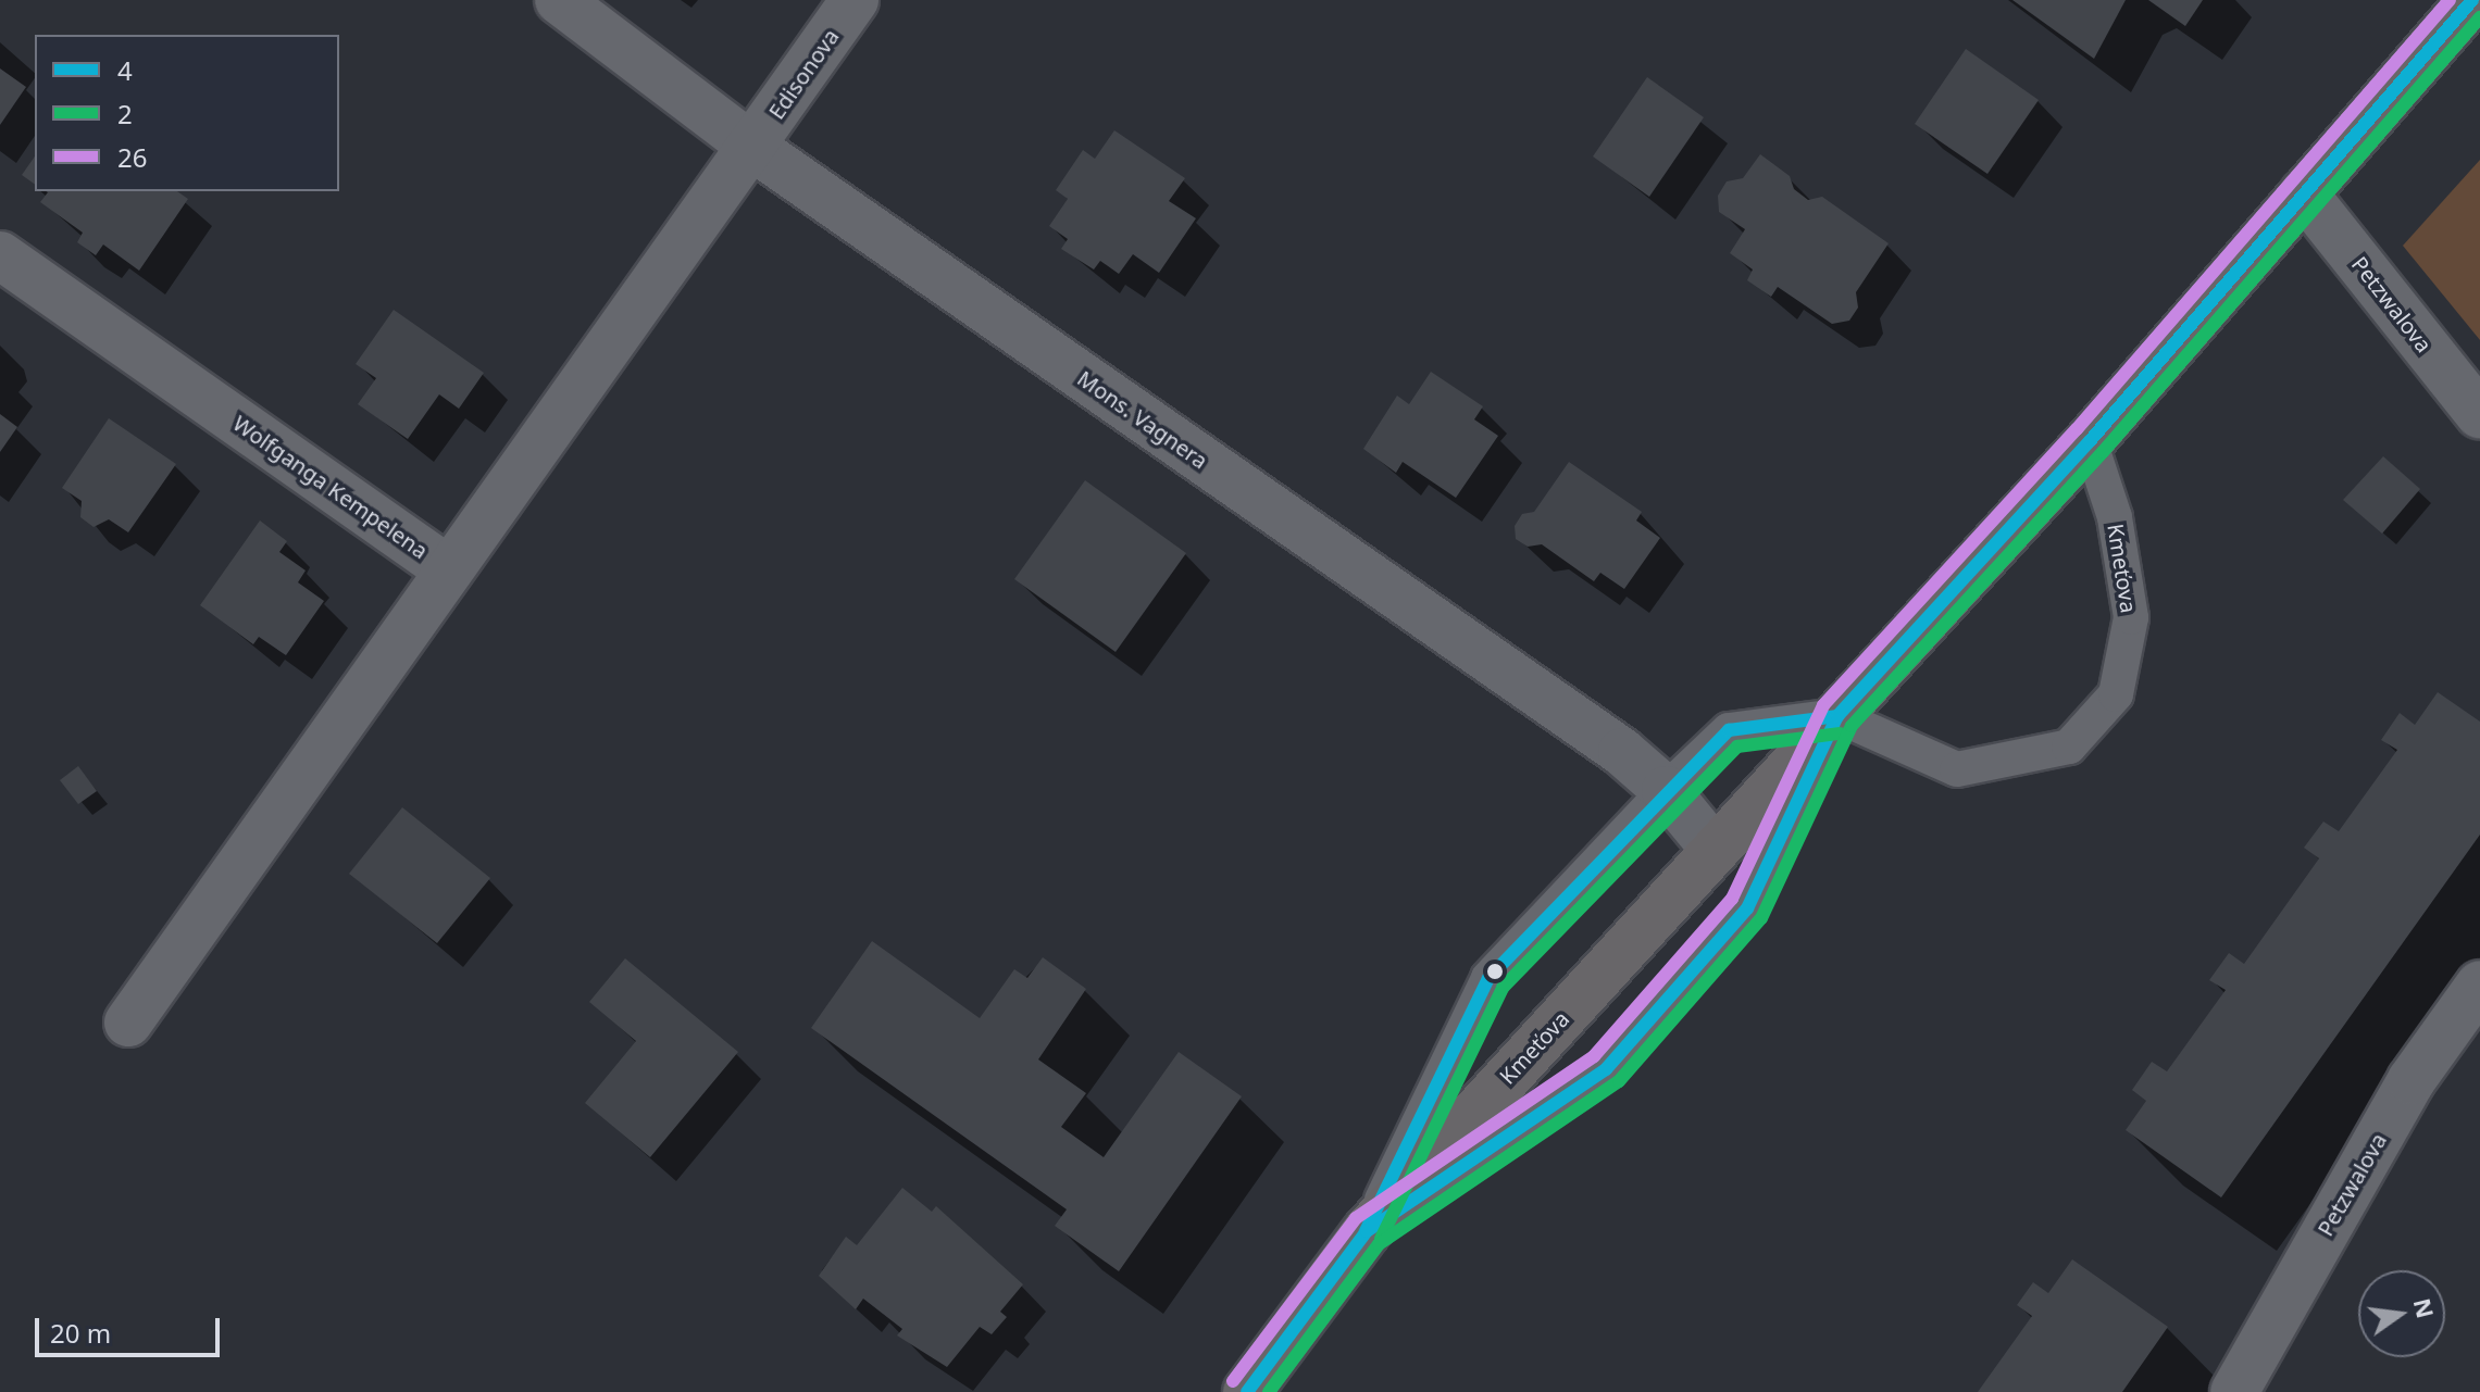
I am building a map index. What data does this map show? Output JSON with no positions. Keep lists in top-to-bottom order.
{
  "streets": {
    "street": [
      "Edisonova",
      "Petzwalova",
      "Mons. Vagnera",
      "Wolfganga Kempelena",
      "Kmeťova"
    ]
  },
  "crossings": [
    ["Edisonova", "Mons. Vagnera"],
    ["Edisonova", "Wolfganga Kempelena"],
    ["Petzwalova", "Kmeťova"],
    ["Mons. Vagnera", "Wolfganga Kempelena"],
    ["Mons. Vagnera", "Kmeťova"]
  ],
  "lines": ["transit line 4", "transit line 26", "transit line 2"],
  "legend": ["4", "2", "26"],
  "scale_bar": "20 m",
  "north": "right"
}
